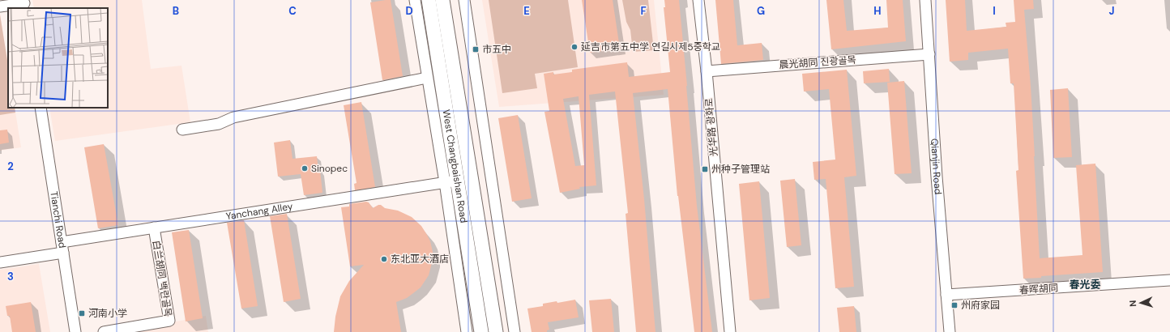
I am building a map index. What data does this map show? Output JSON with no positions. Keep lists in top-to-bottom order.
{
  "streets": {
    "main road": ["West Changbaishan Road"],
    "street": [
      "晨光胡同 진광골목",
      "光华路 광화로",
      "Qianjin Road",
      "Yanchang Alley",
      "Tianchi Road",
      "白兰胡同 백란골목",
      "春晖胡同"
    ]
  },
  "crossings": [
    ["晨光胡同 진광골목", "光华路 광화로"],
    ["晨光胡同 진광골목", "Qianjin Road"],
    ["West Changbaishan Road", "Yanchang Alley"],
    ["Qianjin Road", "春晖胡同"],
    ["Yanchang Alley", "Tianchi Road"],
    ["Yanchang Alley", "白兰胡同 백란골목"]
  ],
  "districts": ["春光委"],
  "places": {
    "other": ["延吉市第五中学 연길시제5중학교", "Sinopec", "东北亚大酒店"],
    "transit": [
      "市五中",
      "州种子管理站",
      "州府家园",
      "河南小学"
    ]
  },
  "north": "left",
  "grid": {
    "columns": [
      "B",
      "C",
      "D",
      "E",
      "F",
      "G",
      "H",
      "I",
      "J"
    ],
    "rows": ["2", "3"]
  }
}
